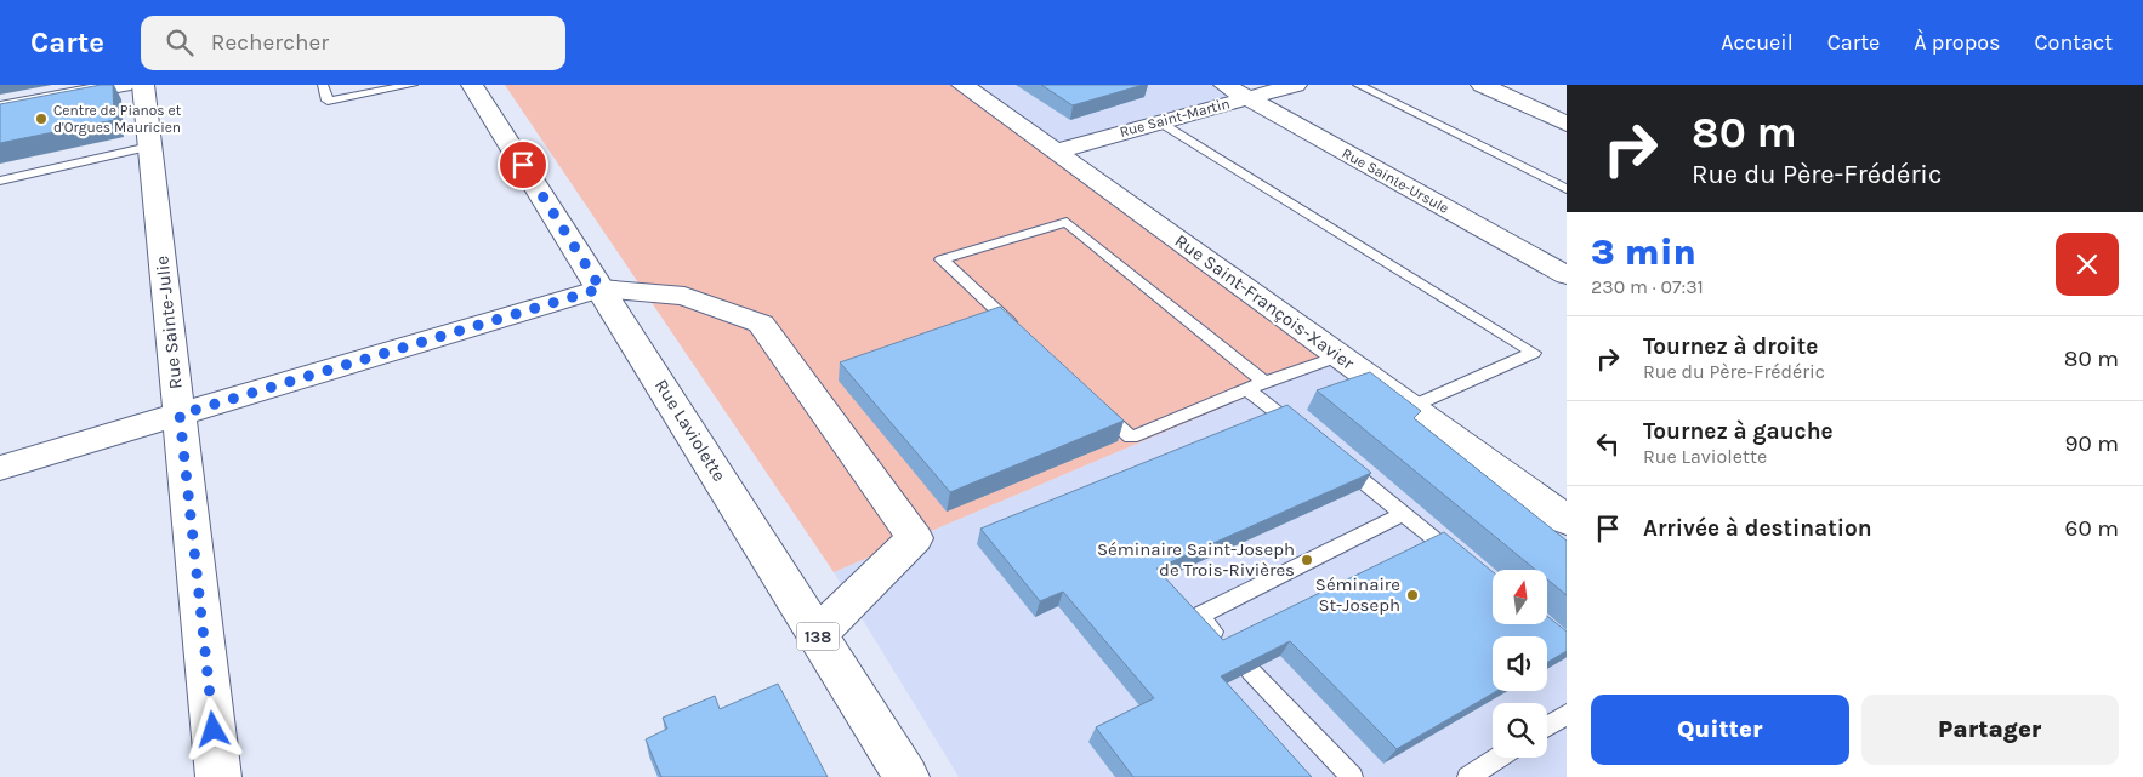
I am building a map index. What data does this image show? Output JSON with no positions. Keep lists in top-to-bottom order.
{
  "streets": {
    "street": [
      "Rue Saint-Martin",
      "Rue Sainte-Ursule",
      "Rue Saint-François-Xavier",
      "Rue Sainte-Julie",
      "Rue Laviolette",
      "138"
    ]
  },
  "crossings": [
    ["Rue Saint-Martin", "Rue Sainte-Ursule"],
    ["Rue Saint-Martin", "Rue Saint-François-Xavier"]
  ],
  "places": ["Centre de Pianos et d'Orgues Mauricien", "Séminaire Saint-Joseph de Trois‑Rivières", "Séminaire St-Joseph"],
  "north": "top",
  "page": {
    "header": "Carte",
    "search": "Rechercher",
    "nav": [
      "Accueil",
      "Carte",
      "À propos",
      "Contact"
    ],
    "turn": ["80 m", "Rue du Père-Frédéric"],
    "heading": ["3 min", "230 m · 07:31"],
    "list": [
      {
        "name": "Tournez à droite",
        "note": "Rue du Père-Frédéric",
        "value": "80 m"
      },
      {
        "name": "Tournez à gauche",
        "note": "Rue Laviolette",
        "value": "90 m"
      },
      {
        "name": "Arrivée à destination",
        "value": "60 m"
      }
    ],
    "buttons": ["Quitter", "Partager"]
  }
}
